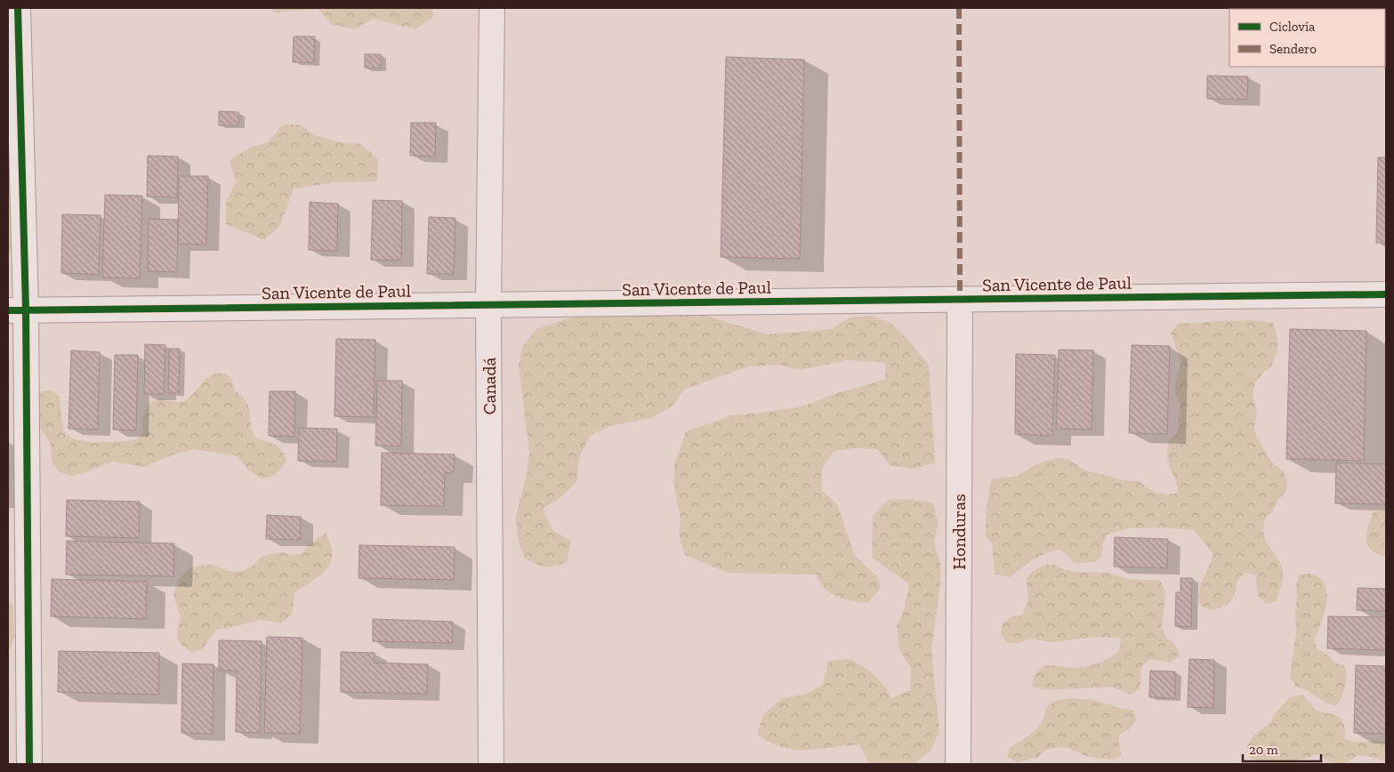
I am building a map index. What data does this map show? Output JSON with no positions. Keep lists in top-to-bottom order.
{
  "streets": {
    "street": ["San Vicente de Paul", "Canadá", "Honduras"]
  },
  "crossings": [
    ["San Vicente de Paul", "Canadá"],
    ["San Vicente de Paul", "Honduras"]
  ],
  "legend": ["Ciclovía", "Sendero"],
  "scale_bar": "20 m"
}
